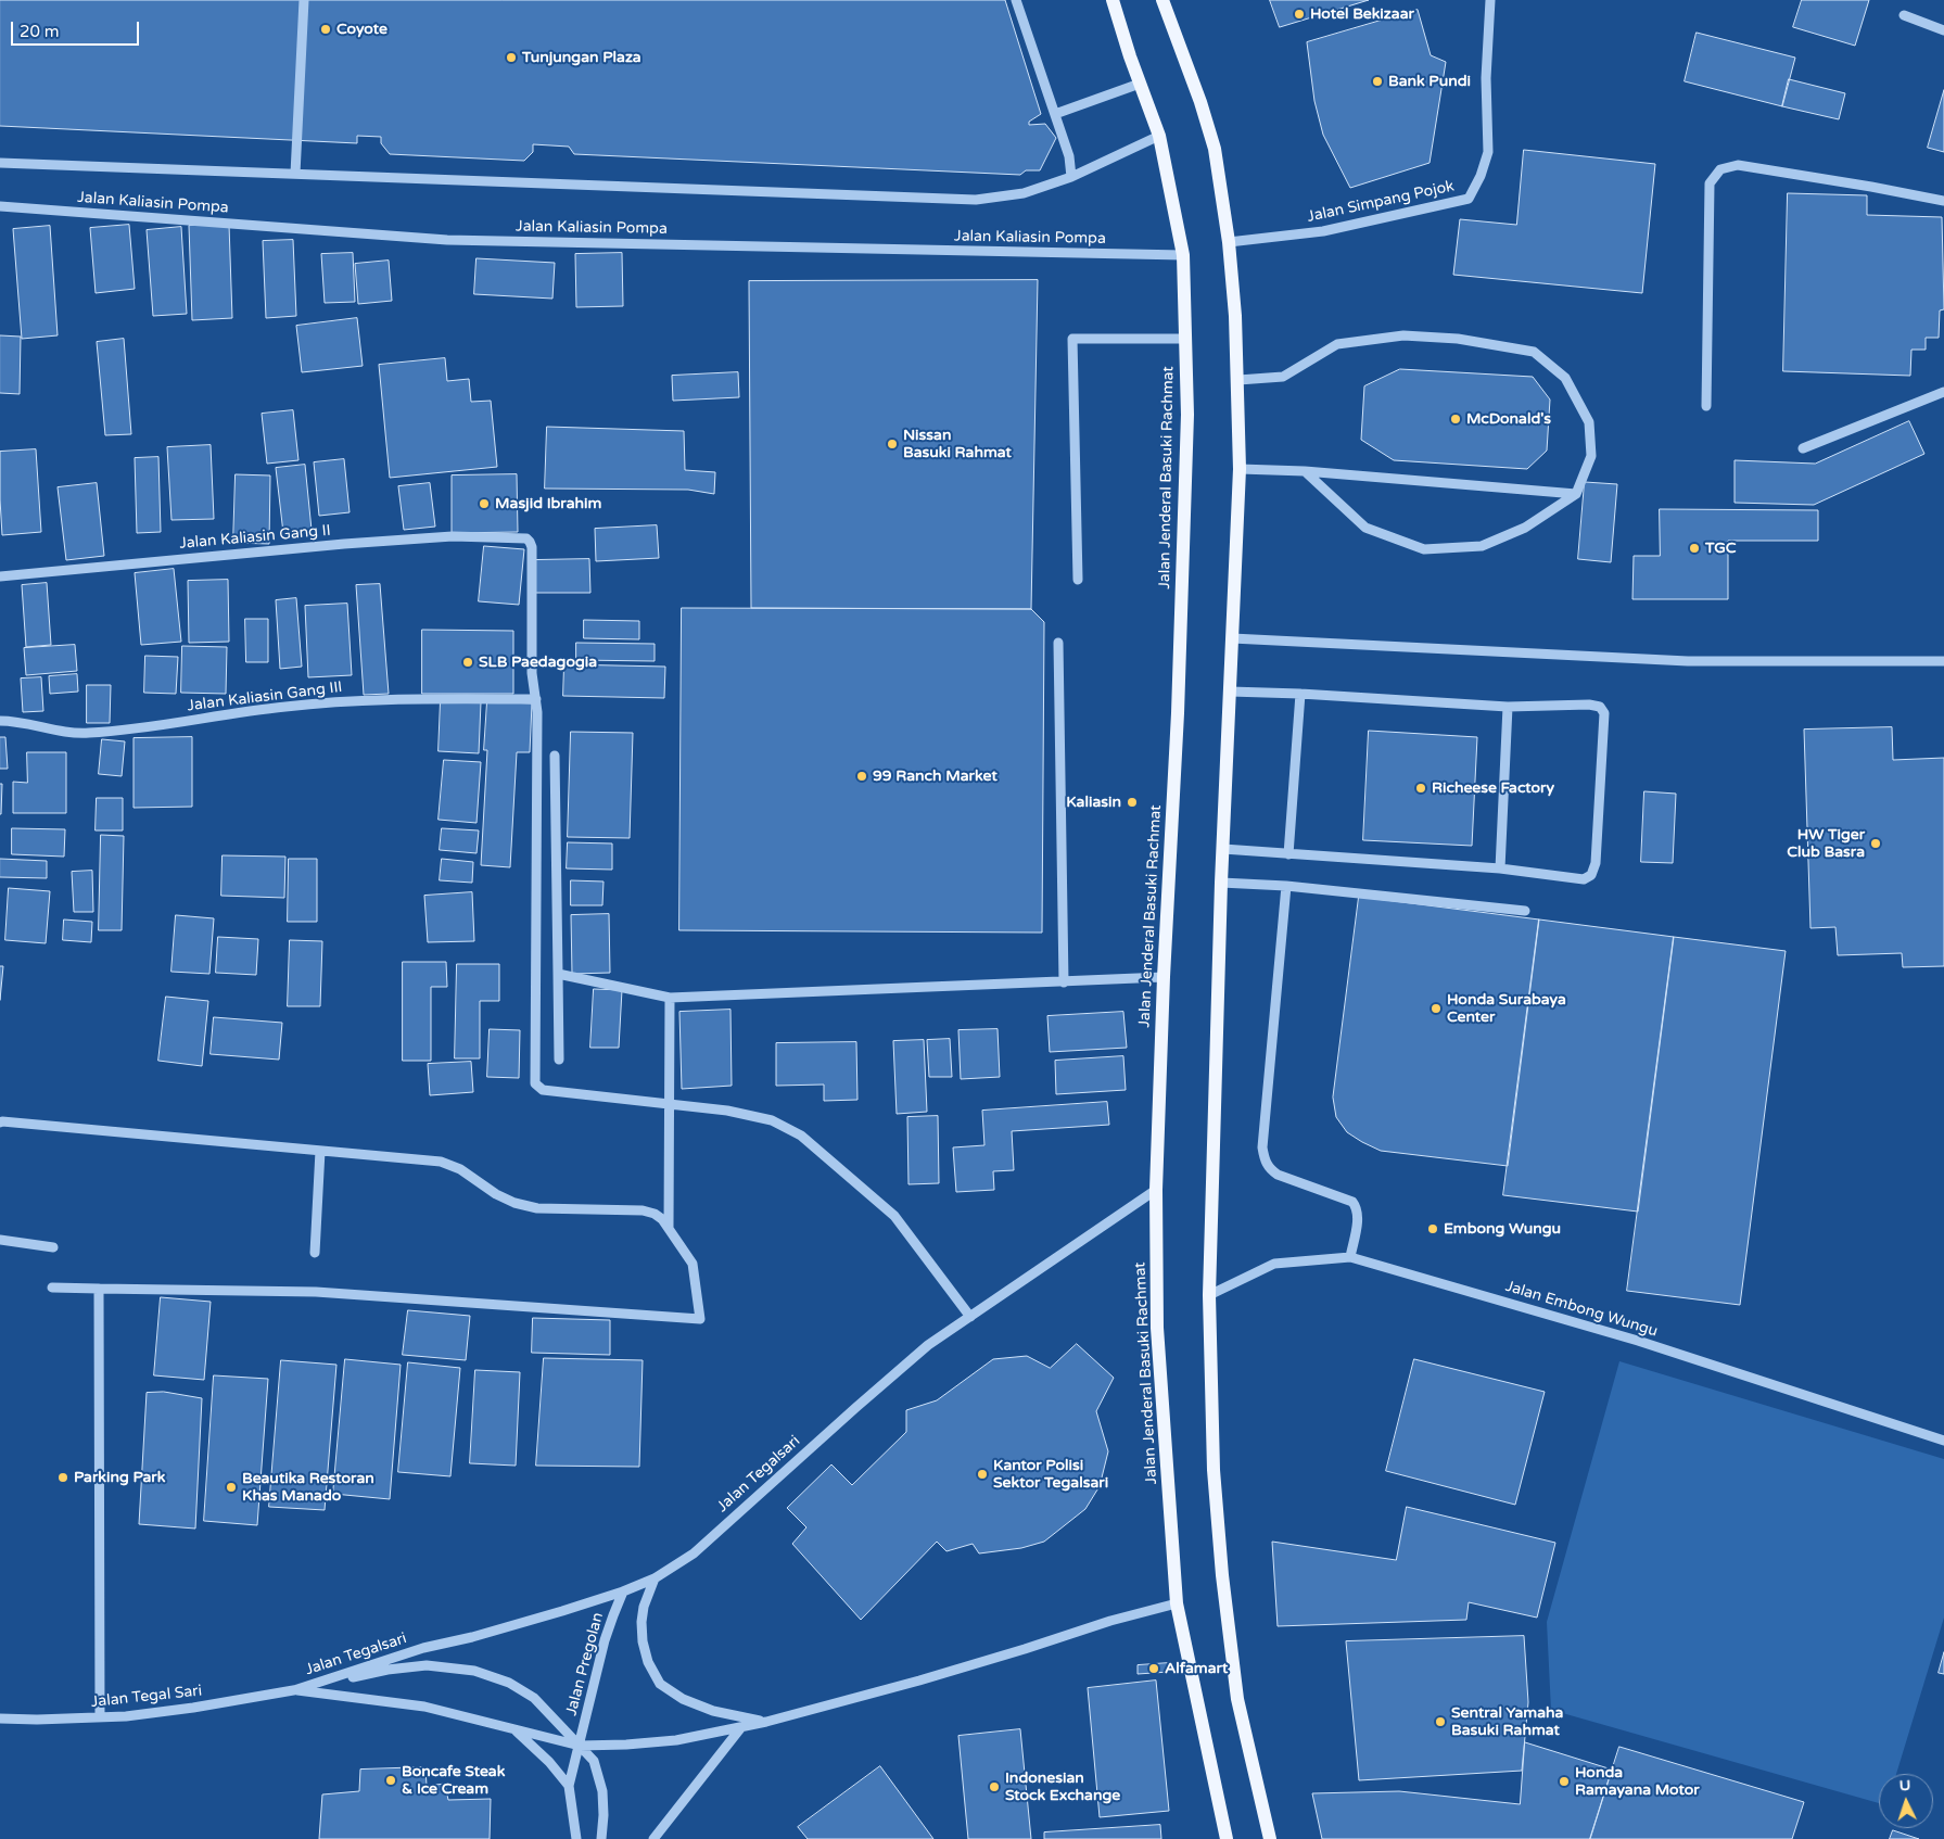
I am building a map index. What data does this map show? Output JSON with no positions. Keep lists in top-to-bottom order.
{
  "streets": {
    "main road": ["Jalan Jenderal Basuki Rachmat"],
    "street": [
      "Jalan Simpang Pojok",
      "Jalan Kaliasin Pompa",
      "Jalan Kaliasin Gang II",
      "Jalan Kaliasin Gang III",
      "Jalan Embong Wungu",
      "Jalan Tegalsari",
      "Jalan Pregolan",
      "Jalan Tegal Sari"
    ]
  },
  "crossings": [
    ["Jalan Kaliasin Pompa", "Jalan Jenderal Basuki Rachmat"],
    ["Jalan Jenderal Basuki Rachmat", "Jalan Tegalsari"],
    ["Jalan Kaliasin Gang II", "Jalan Kaliasin Gang III"],
    ["Jalan Tegalsari", "Jalan Pregolan"],
    ["Jalan Tegalsari", "Jalan Tegal Sari"],
    ["Jalan Pregolan", "Jalan Tegal Sari"]
  ],
  "places": [
    "Hotel Bekizaar",
    "Coyote",
    "Tunjungan Plaza",
    "Bank Pundi",
    "McDonald's",
    "Nissan Basuki Rahmat",
    "Masjid Ibrahim",
    "TGC",
    "SLB Paedagogia",
    "99 Ranch Market",
    "Richeese Factory",
    "Kaliasin",
    "HW Tiger Club Basra",
    "Honda Surabaya Center",
    "Embong Wungu",
    "Kantor Polisi Sektor Tegalsari",
    "Parking Park",
    "Beautika Restoran Khas Manado",
    "Alfamart",
    "Sentral Yamaha Basuki Rahmat",
    "Boncafe Steak & Ice Cream",
    "Honda Ramayana Motor",
    "Indonesian Stock Exchange"
  ],
  "scale_bar": "20 m",
  "north": "top"
}
